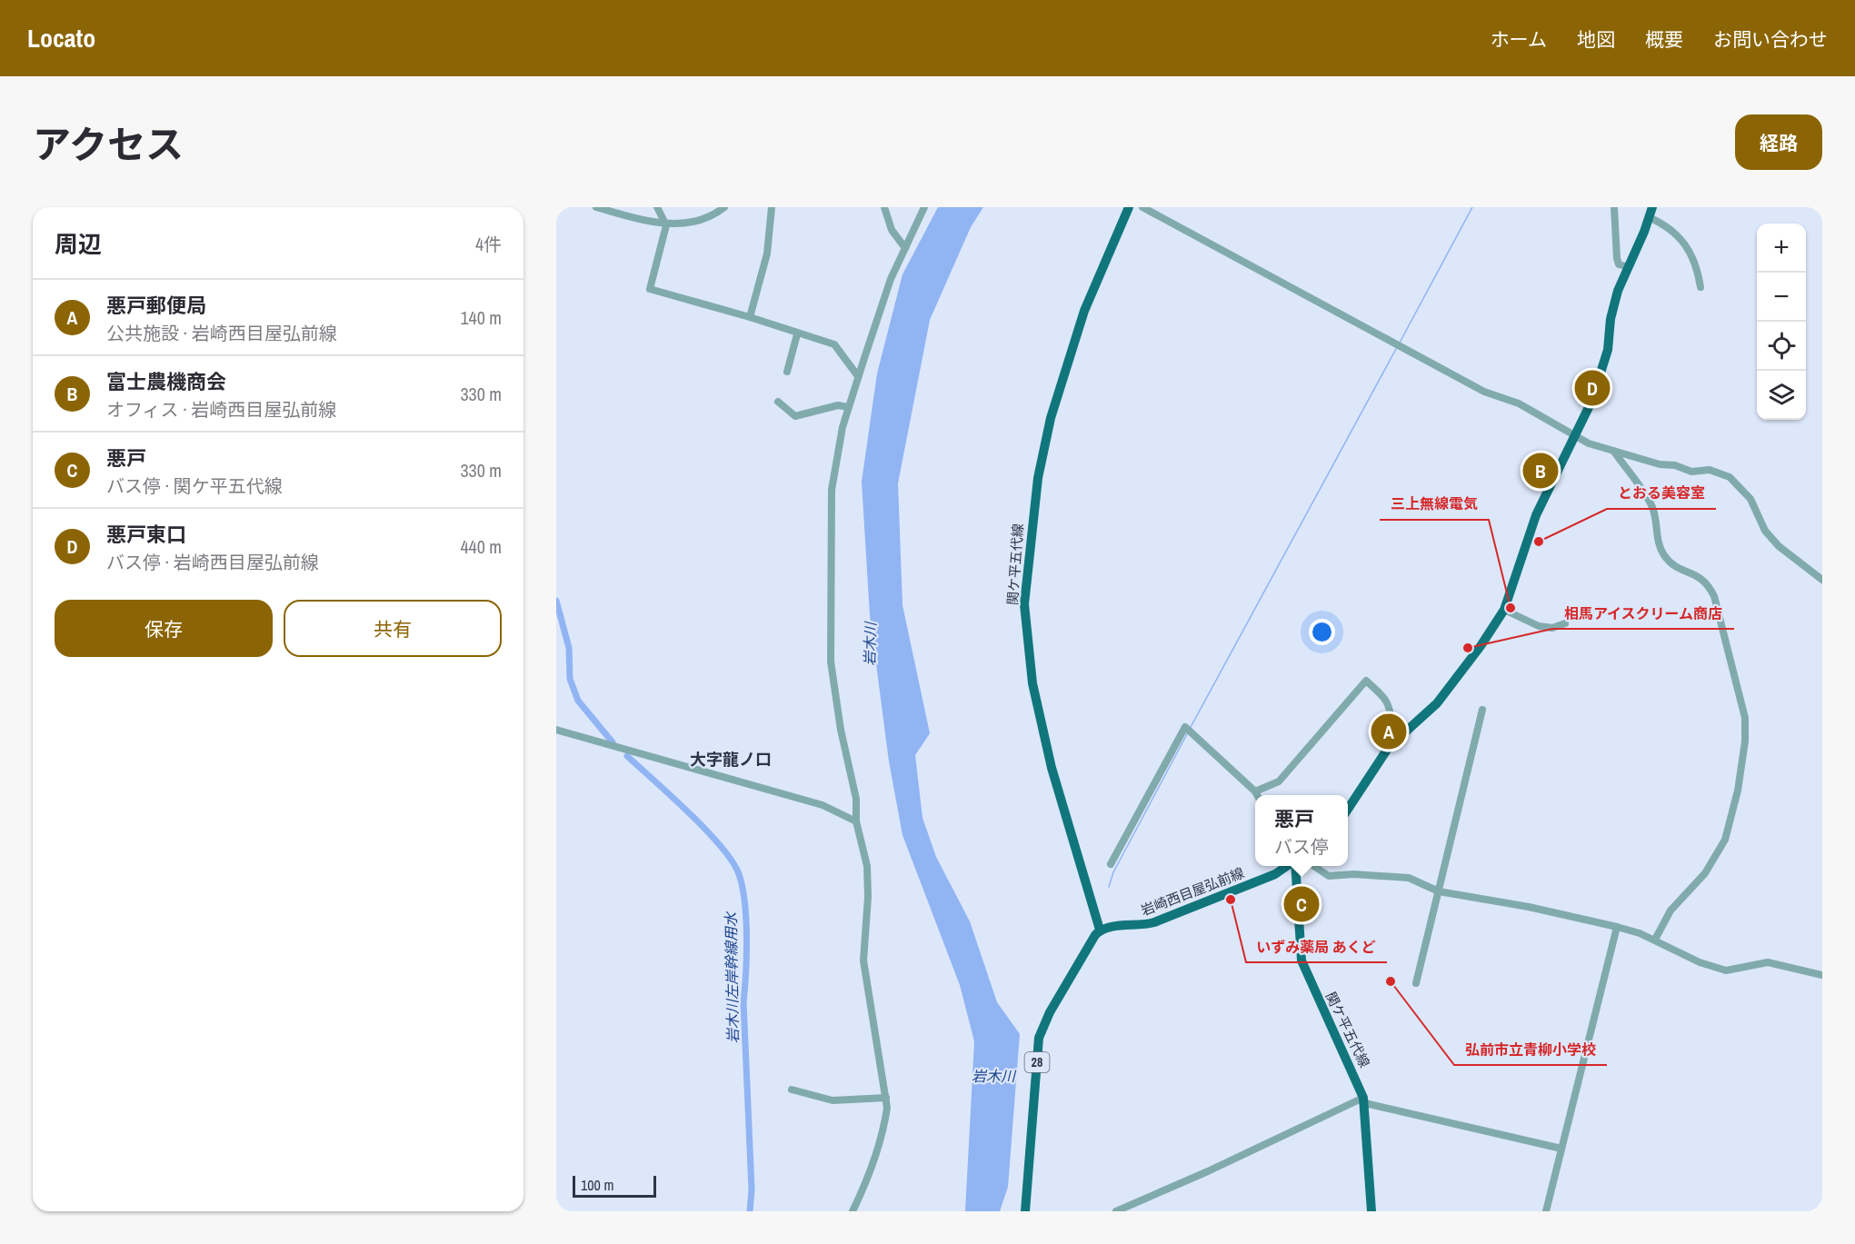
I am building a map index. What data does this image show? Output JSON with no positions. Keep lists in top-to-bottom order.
{
  "streets": {
    "main road": ["関ケ平五代線", "岩崎西目屋弘前線", "28"]
  },
  "crossings": [
    ["関ケ平五代線", "岩崎西目屋弘前線"],
    ["関ケ平五代線", "28"],
    ["岩崎西目屋弘前線", "28"]
  ],
  "districts": ["大字龍ノ口"],
  "water": ["岩木川", "岩木川左岸幹線用水"],
  "places": [
    "とおる美容室",
    "三上無線電気",
    "相馬アイスクリーム商店",
    "いずみ薬局 あくど",
    "弘前市立青柳小学校"
  ],
  "scale_bar": "100 m",
  "page": {
    "header": "Locato",
    "nav": [
      "ホーム",
      "地図",
      "概要",
      "お問い合わせ"
    ],
    "title": "アクセス",
    "buttons": [
      "経路",
      ["保存", "共有"]
    ],
    "heading": ["周辺", "4件"],
    "map_buttons": ["+", "−"],
    "list": [
      {
        "mark": "A",
        "name": "悪戸郵便局",
        "note": "公共施設 · 岩崎西目屋弘前線",
        "value": "140 m"
      },
      {
        "mark": "B",
        "name": "富士農機商会",
        "note": "オフィス · 岩崎西目屋弘前線",
        "value": "330 m"
      },
      {
        "mark": "C",
        "name": "悪戸",
        "note": "バス停 · 関ケ平五代線",
        "value": "330 m"
      },
      {
        "mark": "D",
        "name": "悪戸東口",
        "note": "バス停 · 岩崎西目屋弘前線",
        "value": "440 m"
      }
    ],
    "pins": [
      "D",
      "B",
      "A",
      "C"
    ],
    "popup": ["悪戸", "バス停"],
    "scale": "100 m"
  }
}
